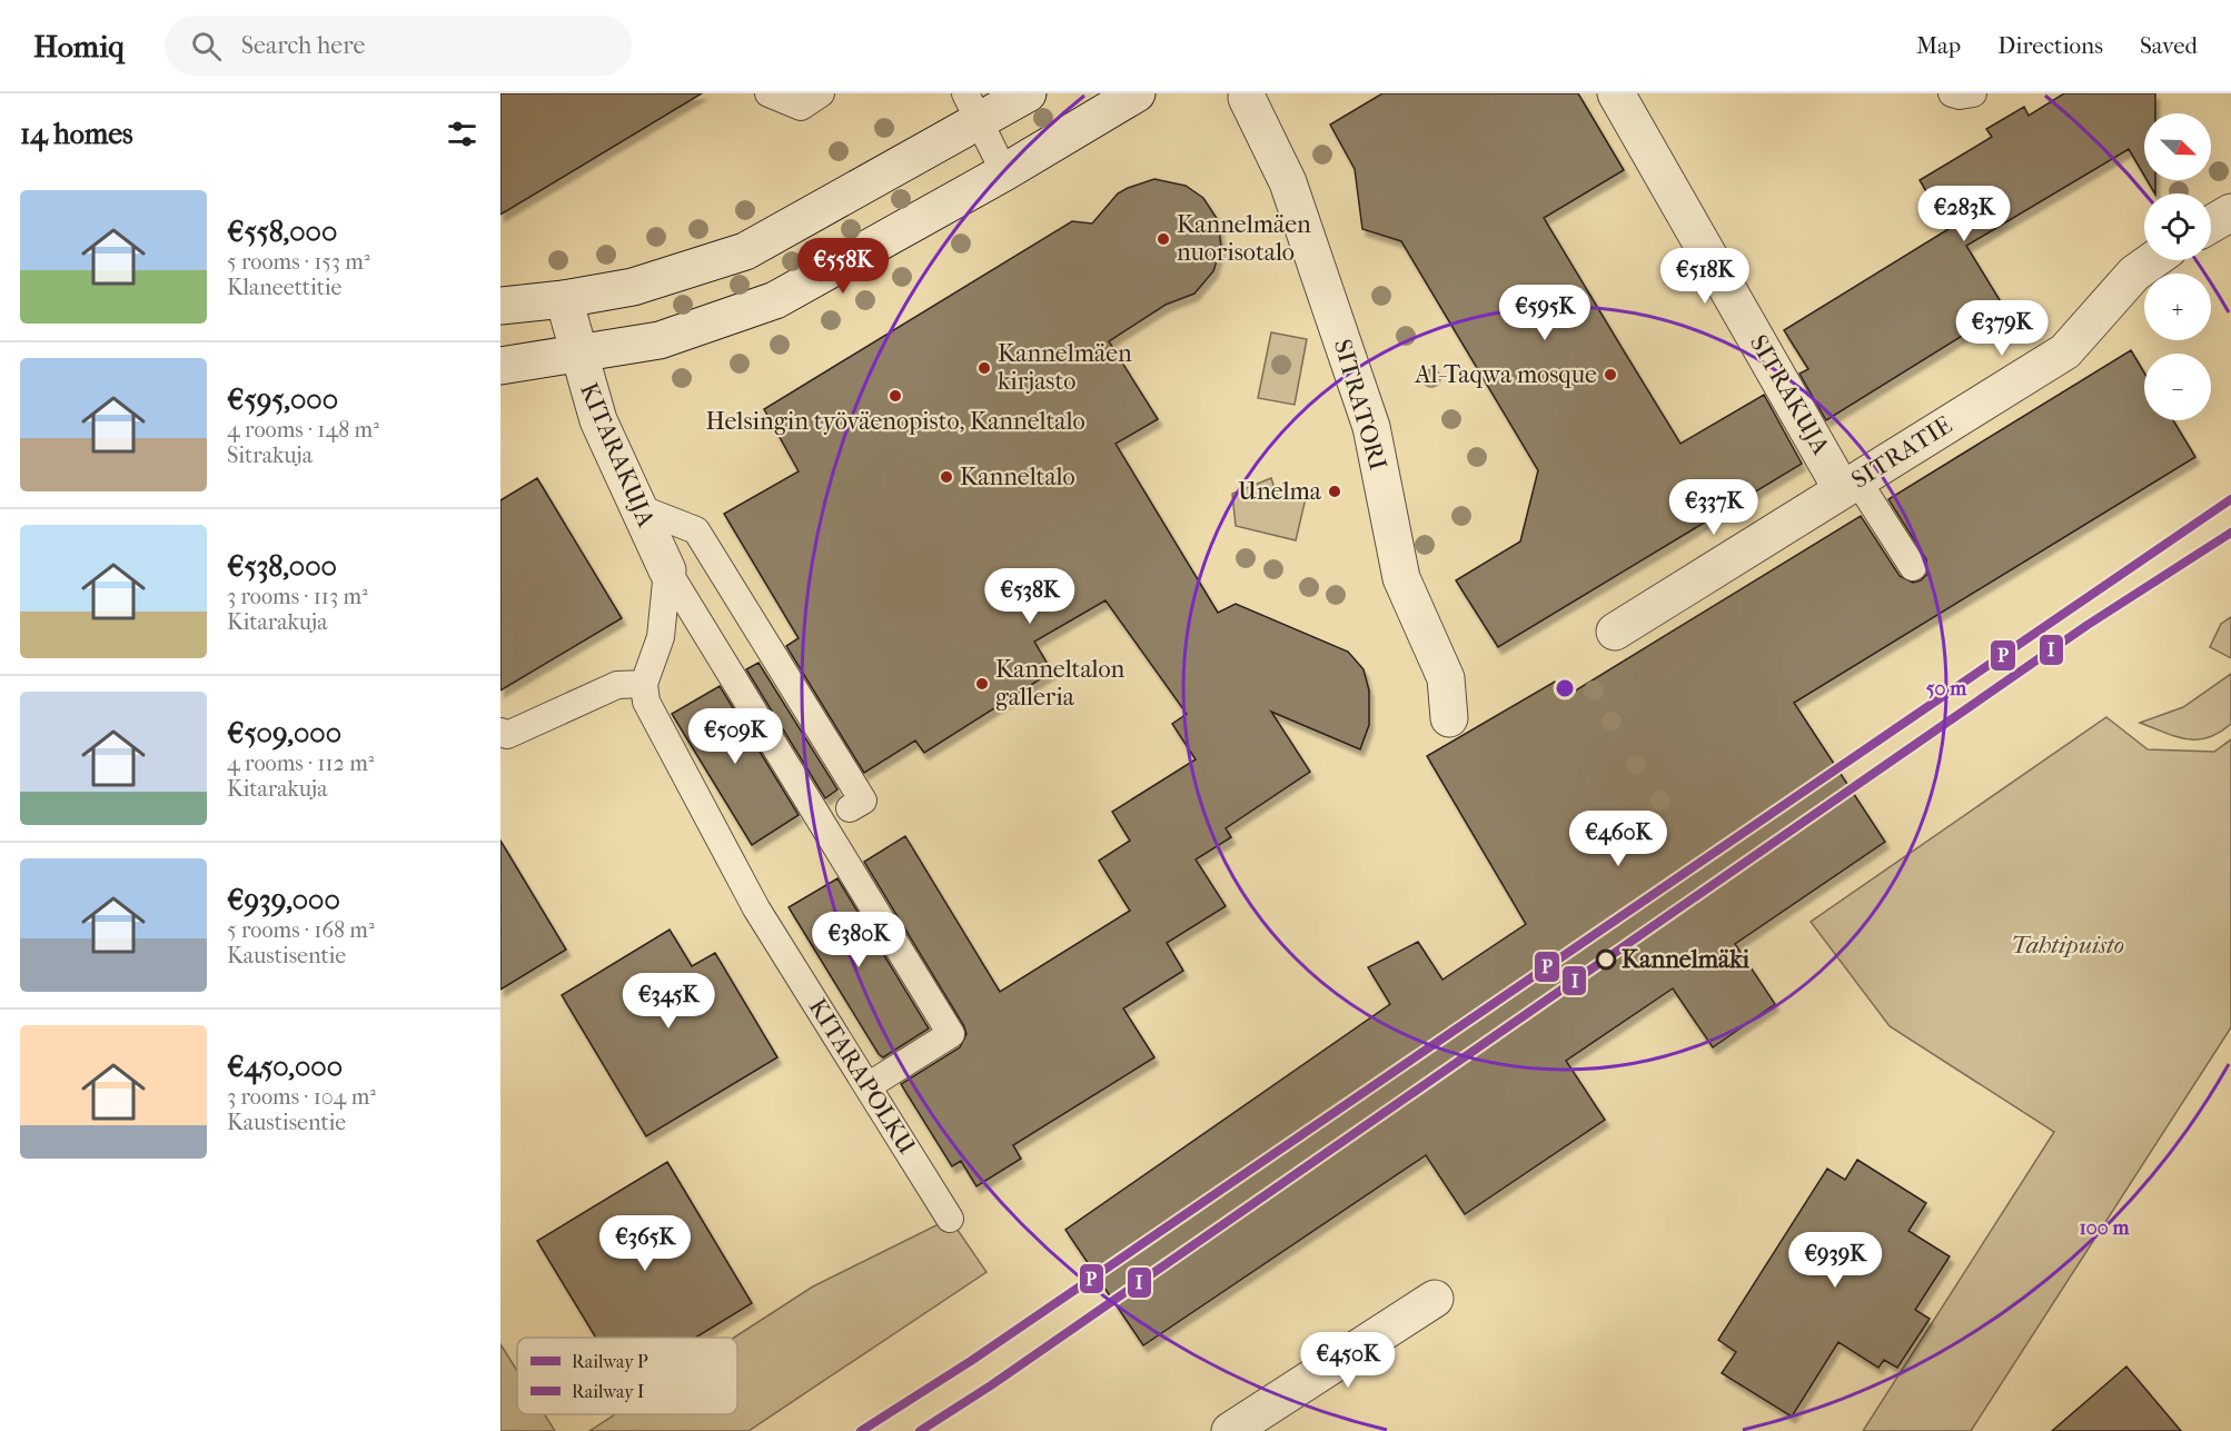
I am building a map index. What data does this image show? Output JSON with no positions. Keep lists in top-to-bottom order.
{
  "streets": {
    "street": [
      "SITRAKUJA",
      "SITRATORI",
      "SITRATIE",
      "KITARAKUJA"
    ],
    "lane": ["KITARAPOLKU"]
  },
  "crossings": [
    ["SITRAKUJA", "SITRATIE"]
  ],
  "parks": ["Tahtipuisto"],
  "places": [
    "Kannelmäen nuorisotalo",
    "Kannelmäen kirjasto",
    "Al-Taqwa mosque",
    "Helsingin työväenopisto, Kanneltalo",
    "Kanneltalo",
    "Unelma",
    "Kanneltalon galleria",
    "Kannelmäki"
  ],
  "lines": ["rail line P", "rail line I"],
  "legend": ["Railway P", "Railway I"],
  "north": "bottom right",
  "page": {
    "header": "Homiq",
    "search": "Search here",
    "nav": ["Map", "Directions", "Saved"],
    "heading": "14 homes",
    "map_buttons": ["+", "−"],
    "list": [
      {
        "name": "€558,000",
        "note": "5 rooms · 153 m² · Klaneettitie"
      },
      {
        "name": "€595,000",
        "note": "4 rooms · 148 m² · Sitrakuja"
      },
      {
        "name": "€538,000",
        "note": "3 rooms · 113 m² · Kitarakuja"
      },
      {
        "name": "€509,000",
        "note": "4 rooms · 112 m² · Kitarakuja"
      },
      {
        "name": "€939,000",
        "note": "5 rooms · 168 m² · Kaustisentie"
      },
      {
        "name": "€450,000",
        "note": "3 rooms · 104 m² · Kaustisentie"
      }
    ],
    "price": [
      "€283K",
      "€558K",
      "€518K",
      "€595K",
      "€379K",
      "€337K",
      "€538K",
      "€509K",
      "€460K",
      "€380K",
      "€345K",
      "€365K",
      "€939K",
      "€450K"
    ]
  },
  "rings": ["50 m", "100 m"]
}
